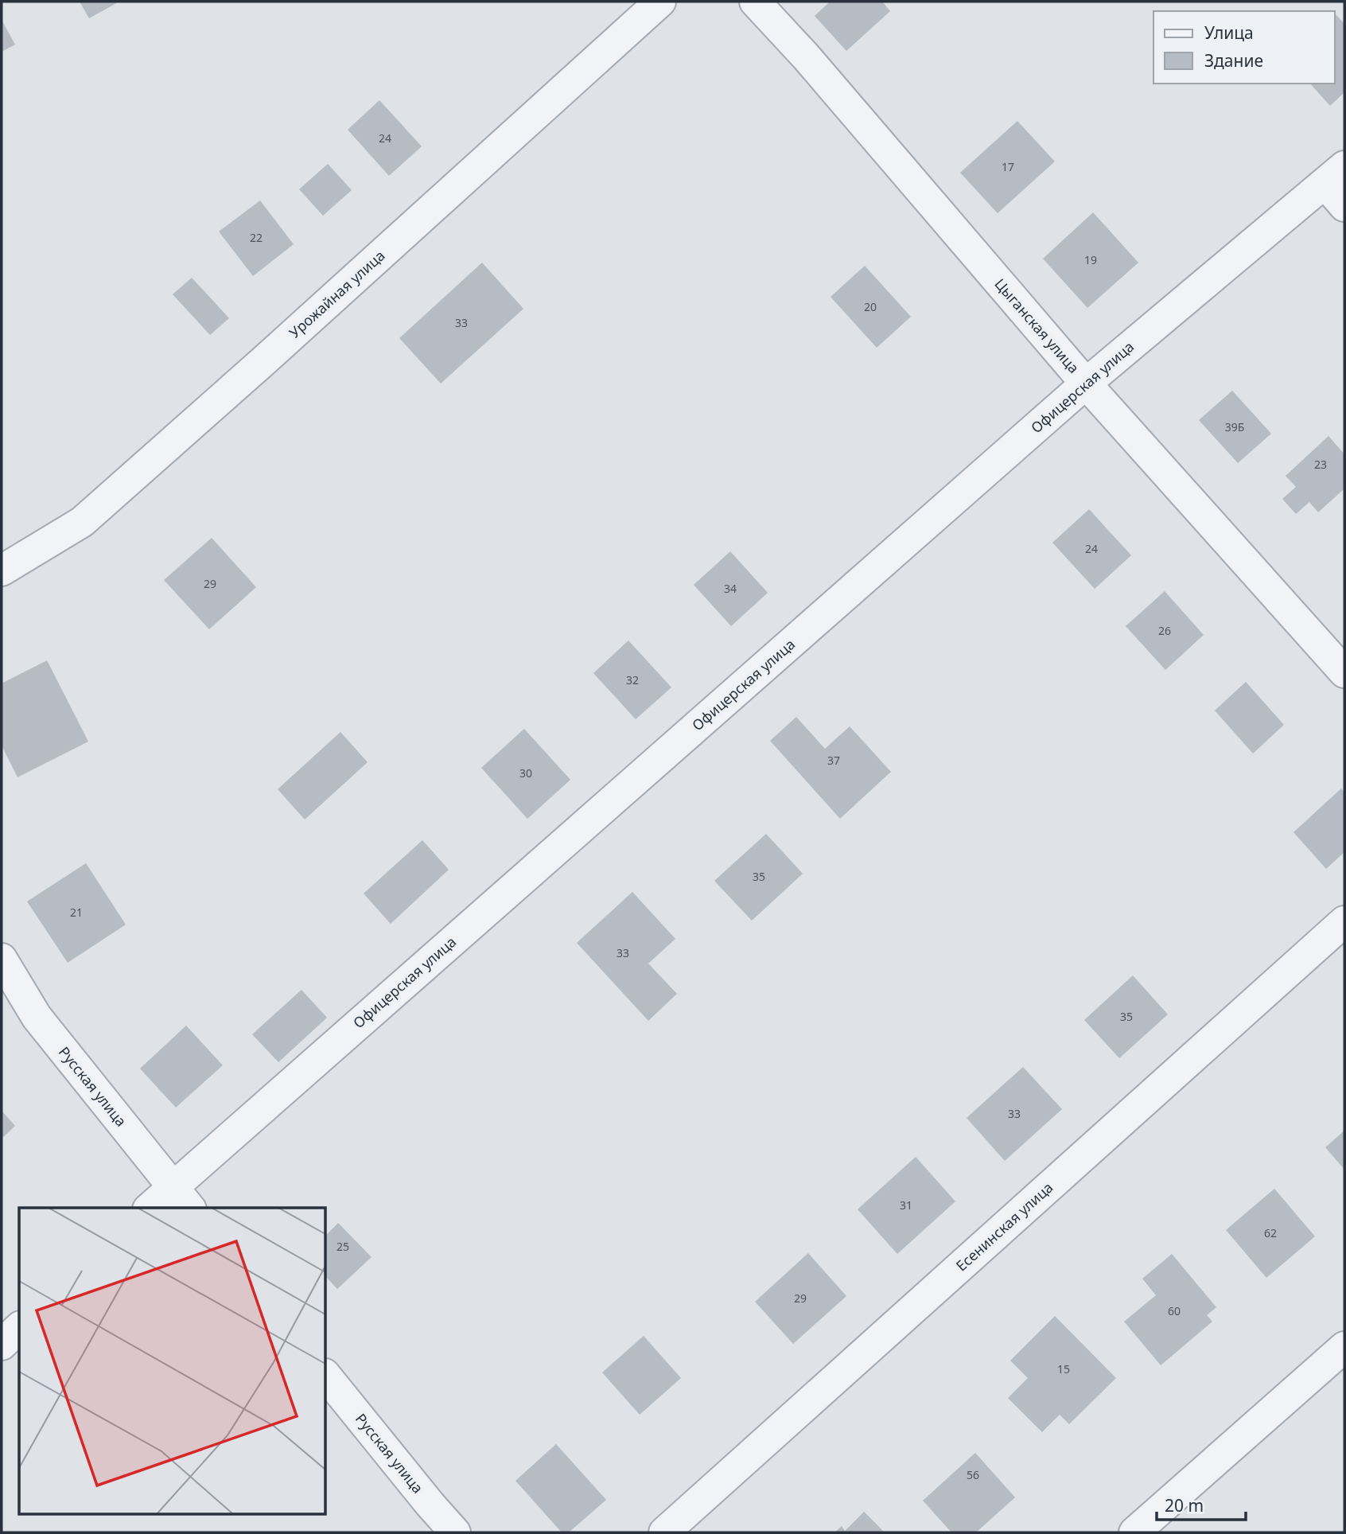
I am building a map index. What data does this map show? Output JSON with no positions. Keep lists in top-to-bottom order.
{
  "streets": {
    "street": [
      "Урожайная улица",
      "Цыганская улица",
      "Офицерская улица",
      "Русская улица",
      "Есенинская улица"
    ]
  },
  "crossings": [
    ["Цыганская улица", "Офицерская улица"],
    ["Офицерская улица", "Русская улица"]
  ],
  "house_numbers": [
    "24",
    "17",
    "22",
    "19",
    "20",
    "33",
    "39Б",
    "23",
    "24",
    "29",
    "34",
    "26",
    "32",
    "37",
    "30",
    "35",
    "21",
    "33",
    "35",
    "33",
    "31",
    "62",
    "25",
    "29",
    "60",
    "15",
    "56"
  ],
  "legend": ["Улица", "Здание"],
  "scale_bar": "20 m"
}
